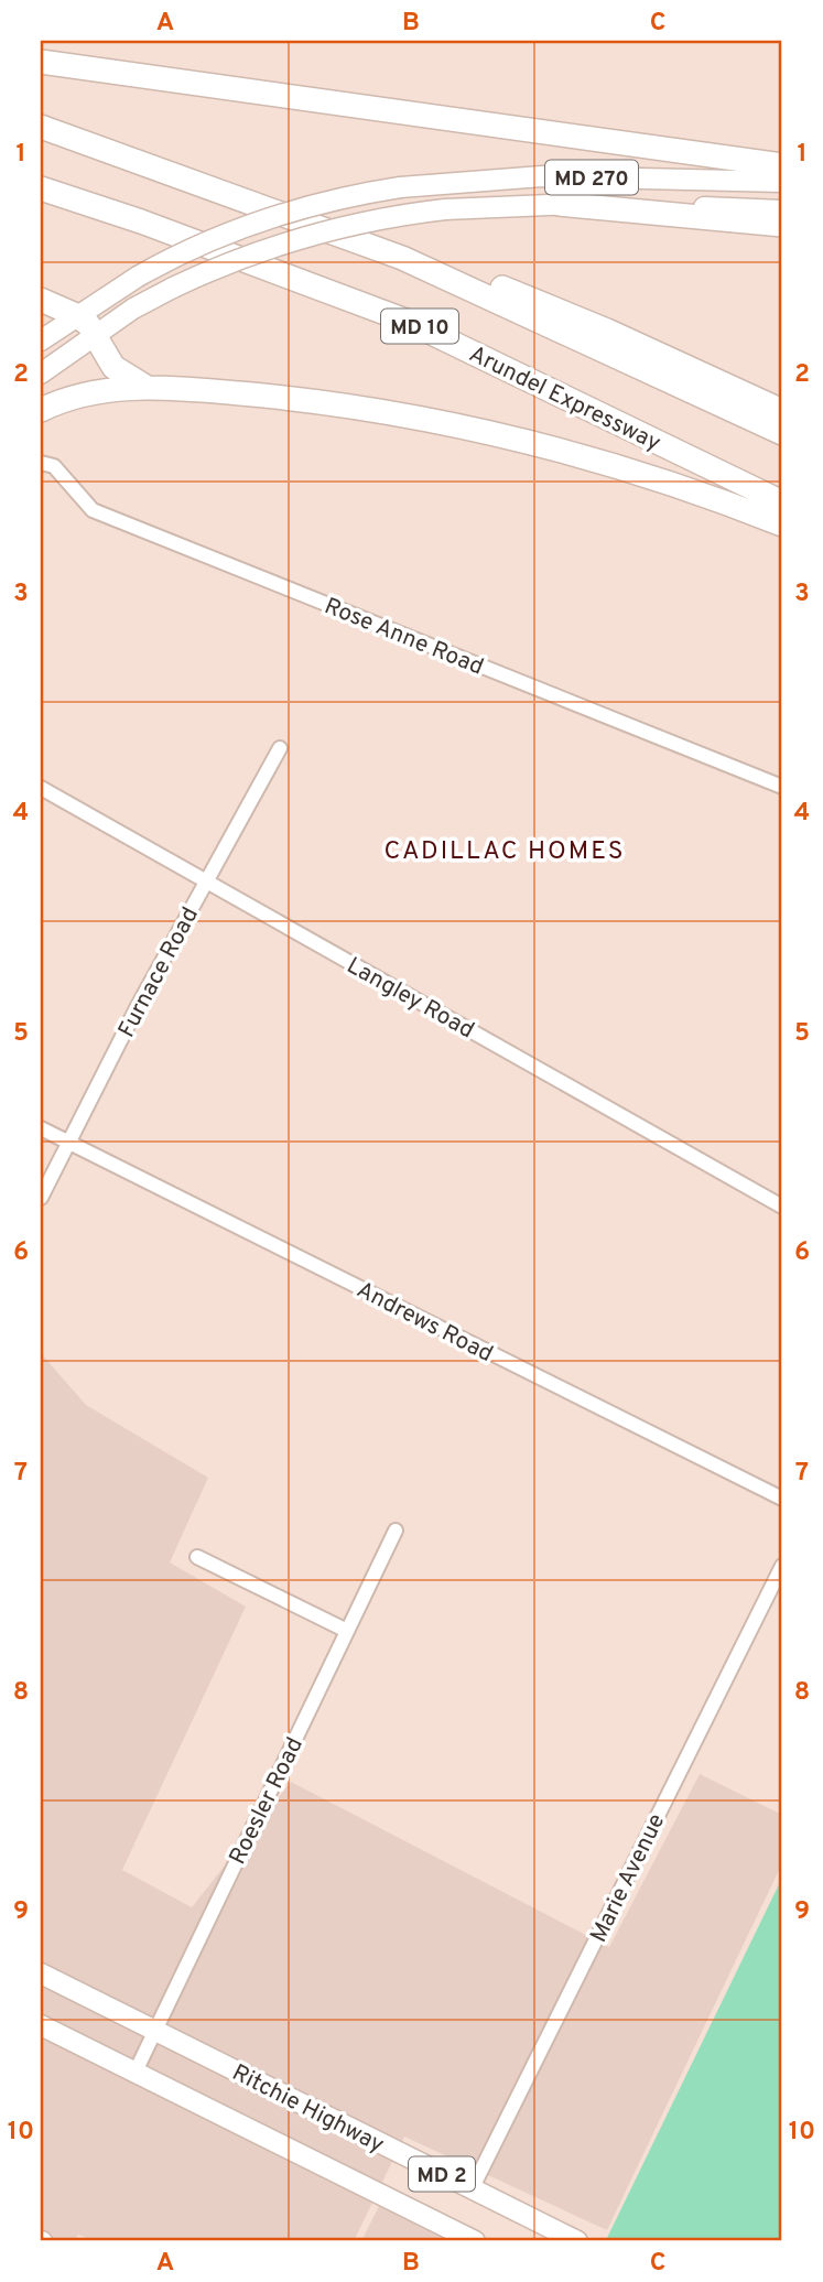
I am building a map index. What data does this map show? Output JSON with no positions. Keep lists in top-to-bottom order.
{
  "streets": {
    "highway": ["MD 10", "Arundel Expressway"],
    "main road": ["MD 270", "Ritchie Highway", "MD 2"],
    "street": [
      "Rose Anne Road",
      "Furnace Road",
      "Langley Road",
      "Andrews Road",
      "Roesler Road",
      "Marie Avenue"
    ]
  },
  "crossings": [
    ["Furnace Road", "Langley Road"],
    ["Furnace Road", "Andrews Road"],
    ["Roesler Road", "Ritchie Highway"],
    ["Marie Avenue", "Ritchie Highway"]
  ],
  "districts": ["CADILLAC HOMES"],
  "grid": {
    "columns": ["A", "B", "C"],
    "rows": [
      "1",
      "2",
      "3",
      "4",
      "5",
      "6",
      "7",
      "8",
      "9",
      "10"
    ]
  }
}
